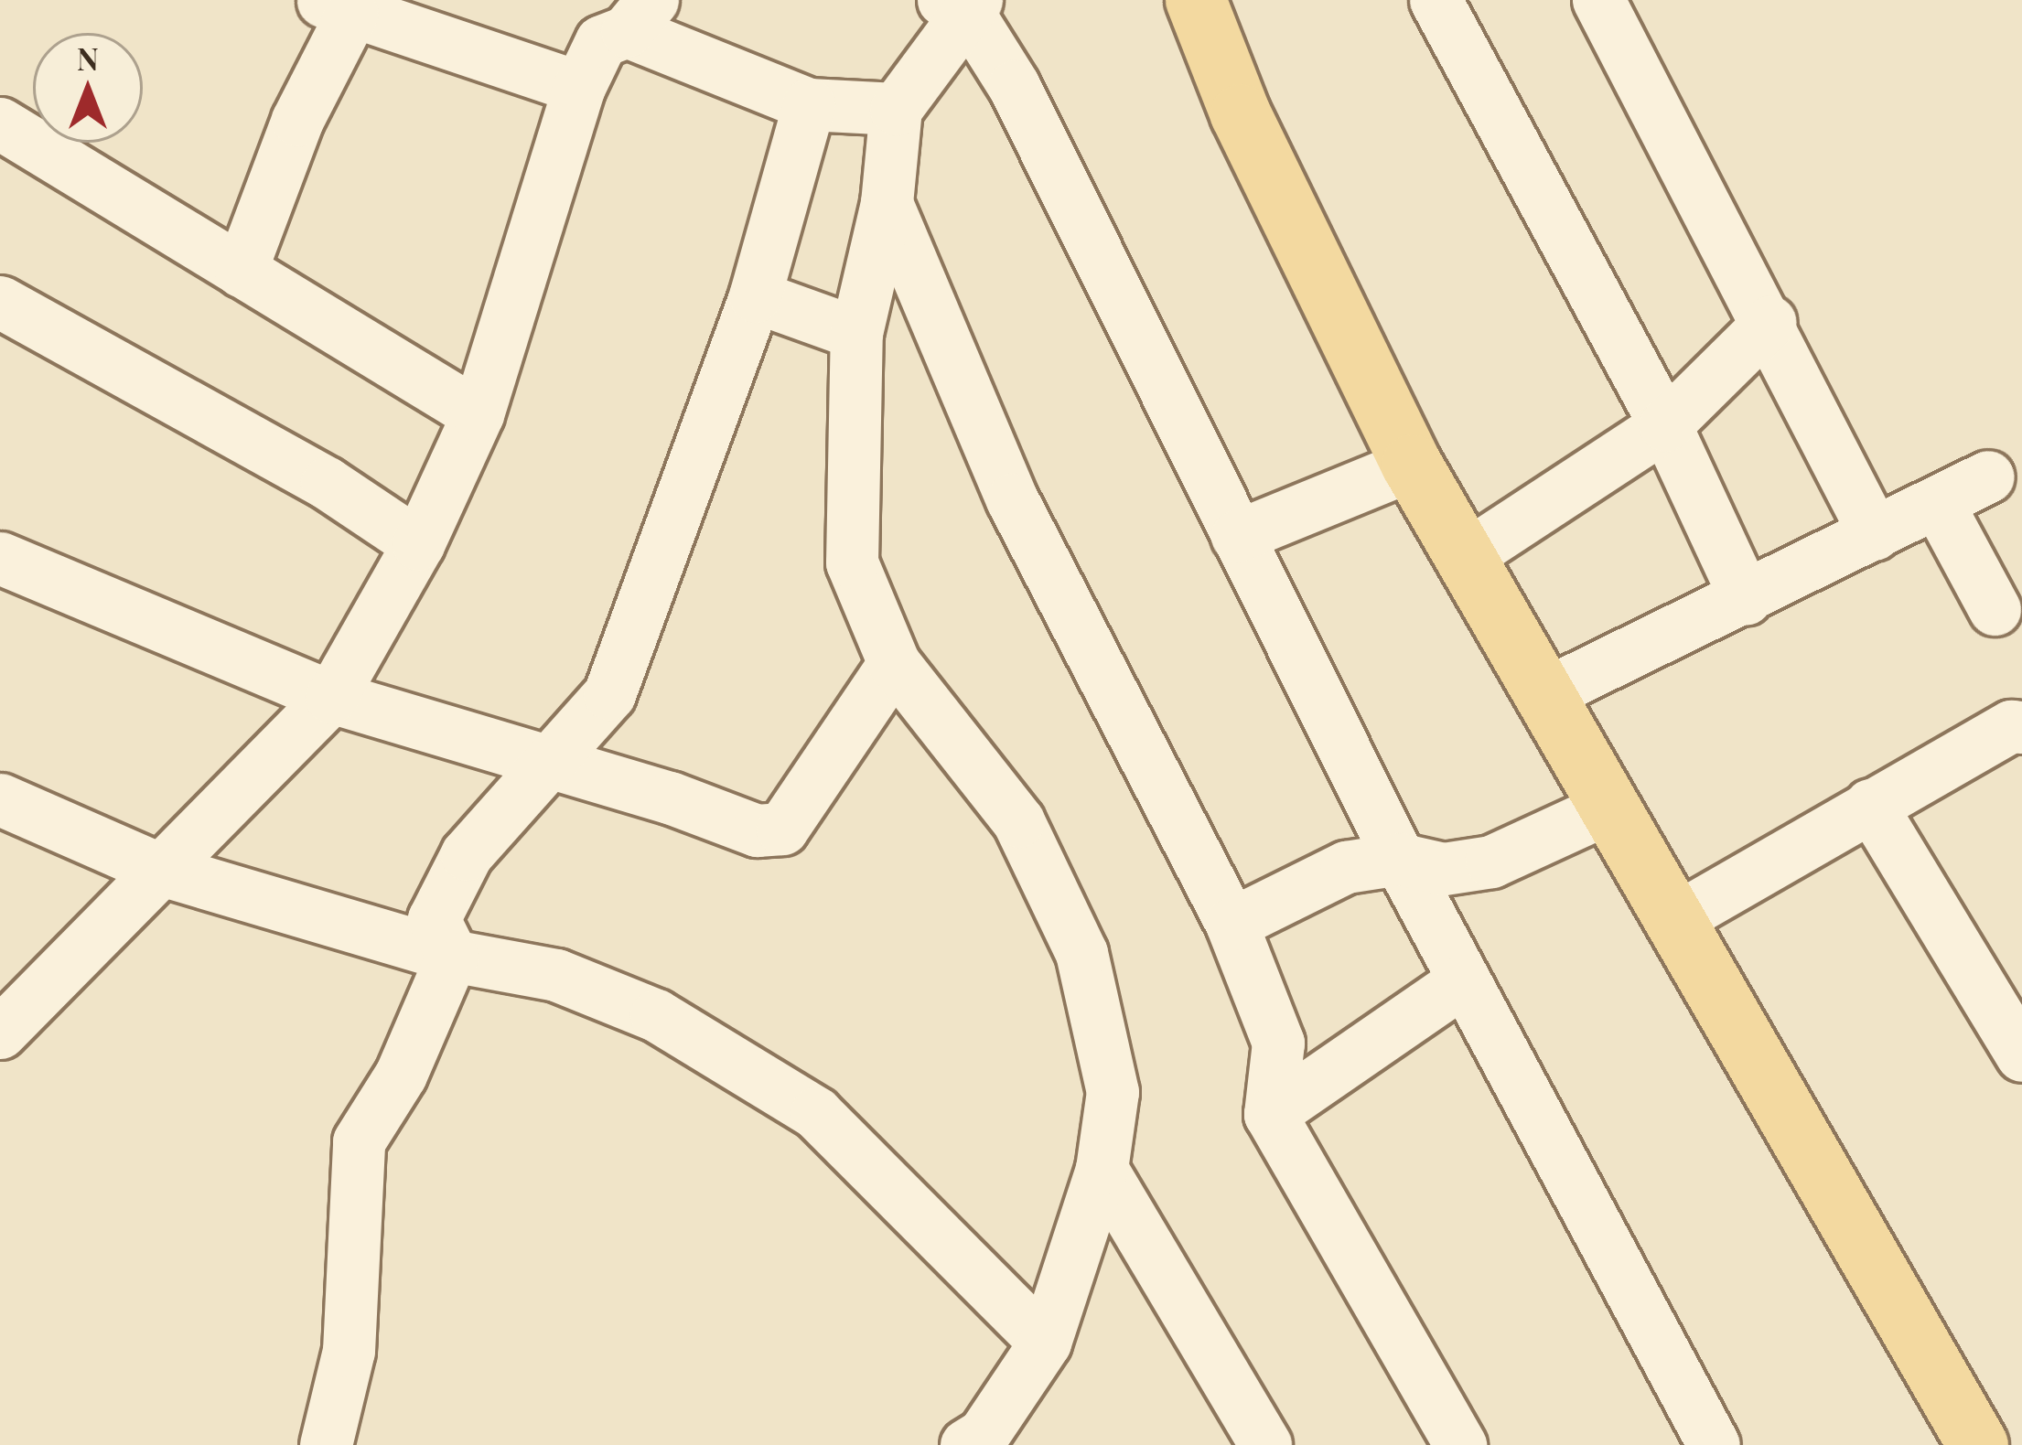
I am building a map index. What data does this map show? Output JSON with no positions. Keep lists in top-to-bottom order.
{
  "north": "top"
}
